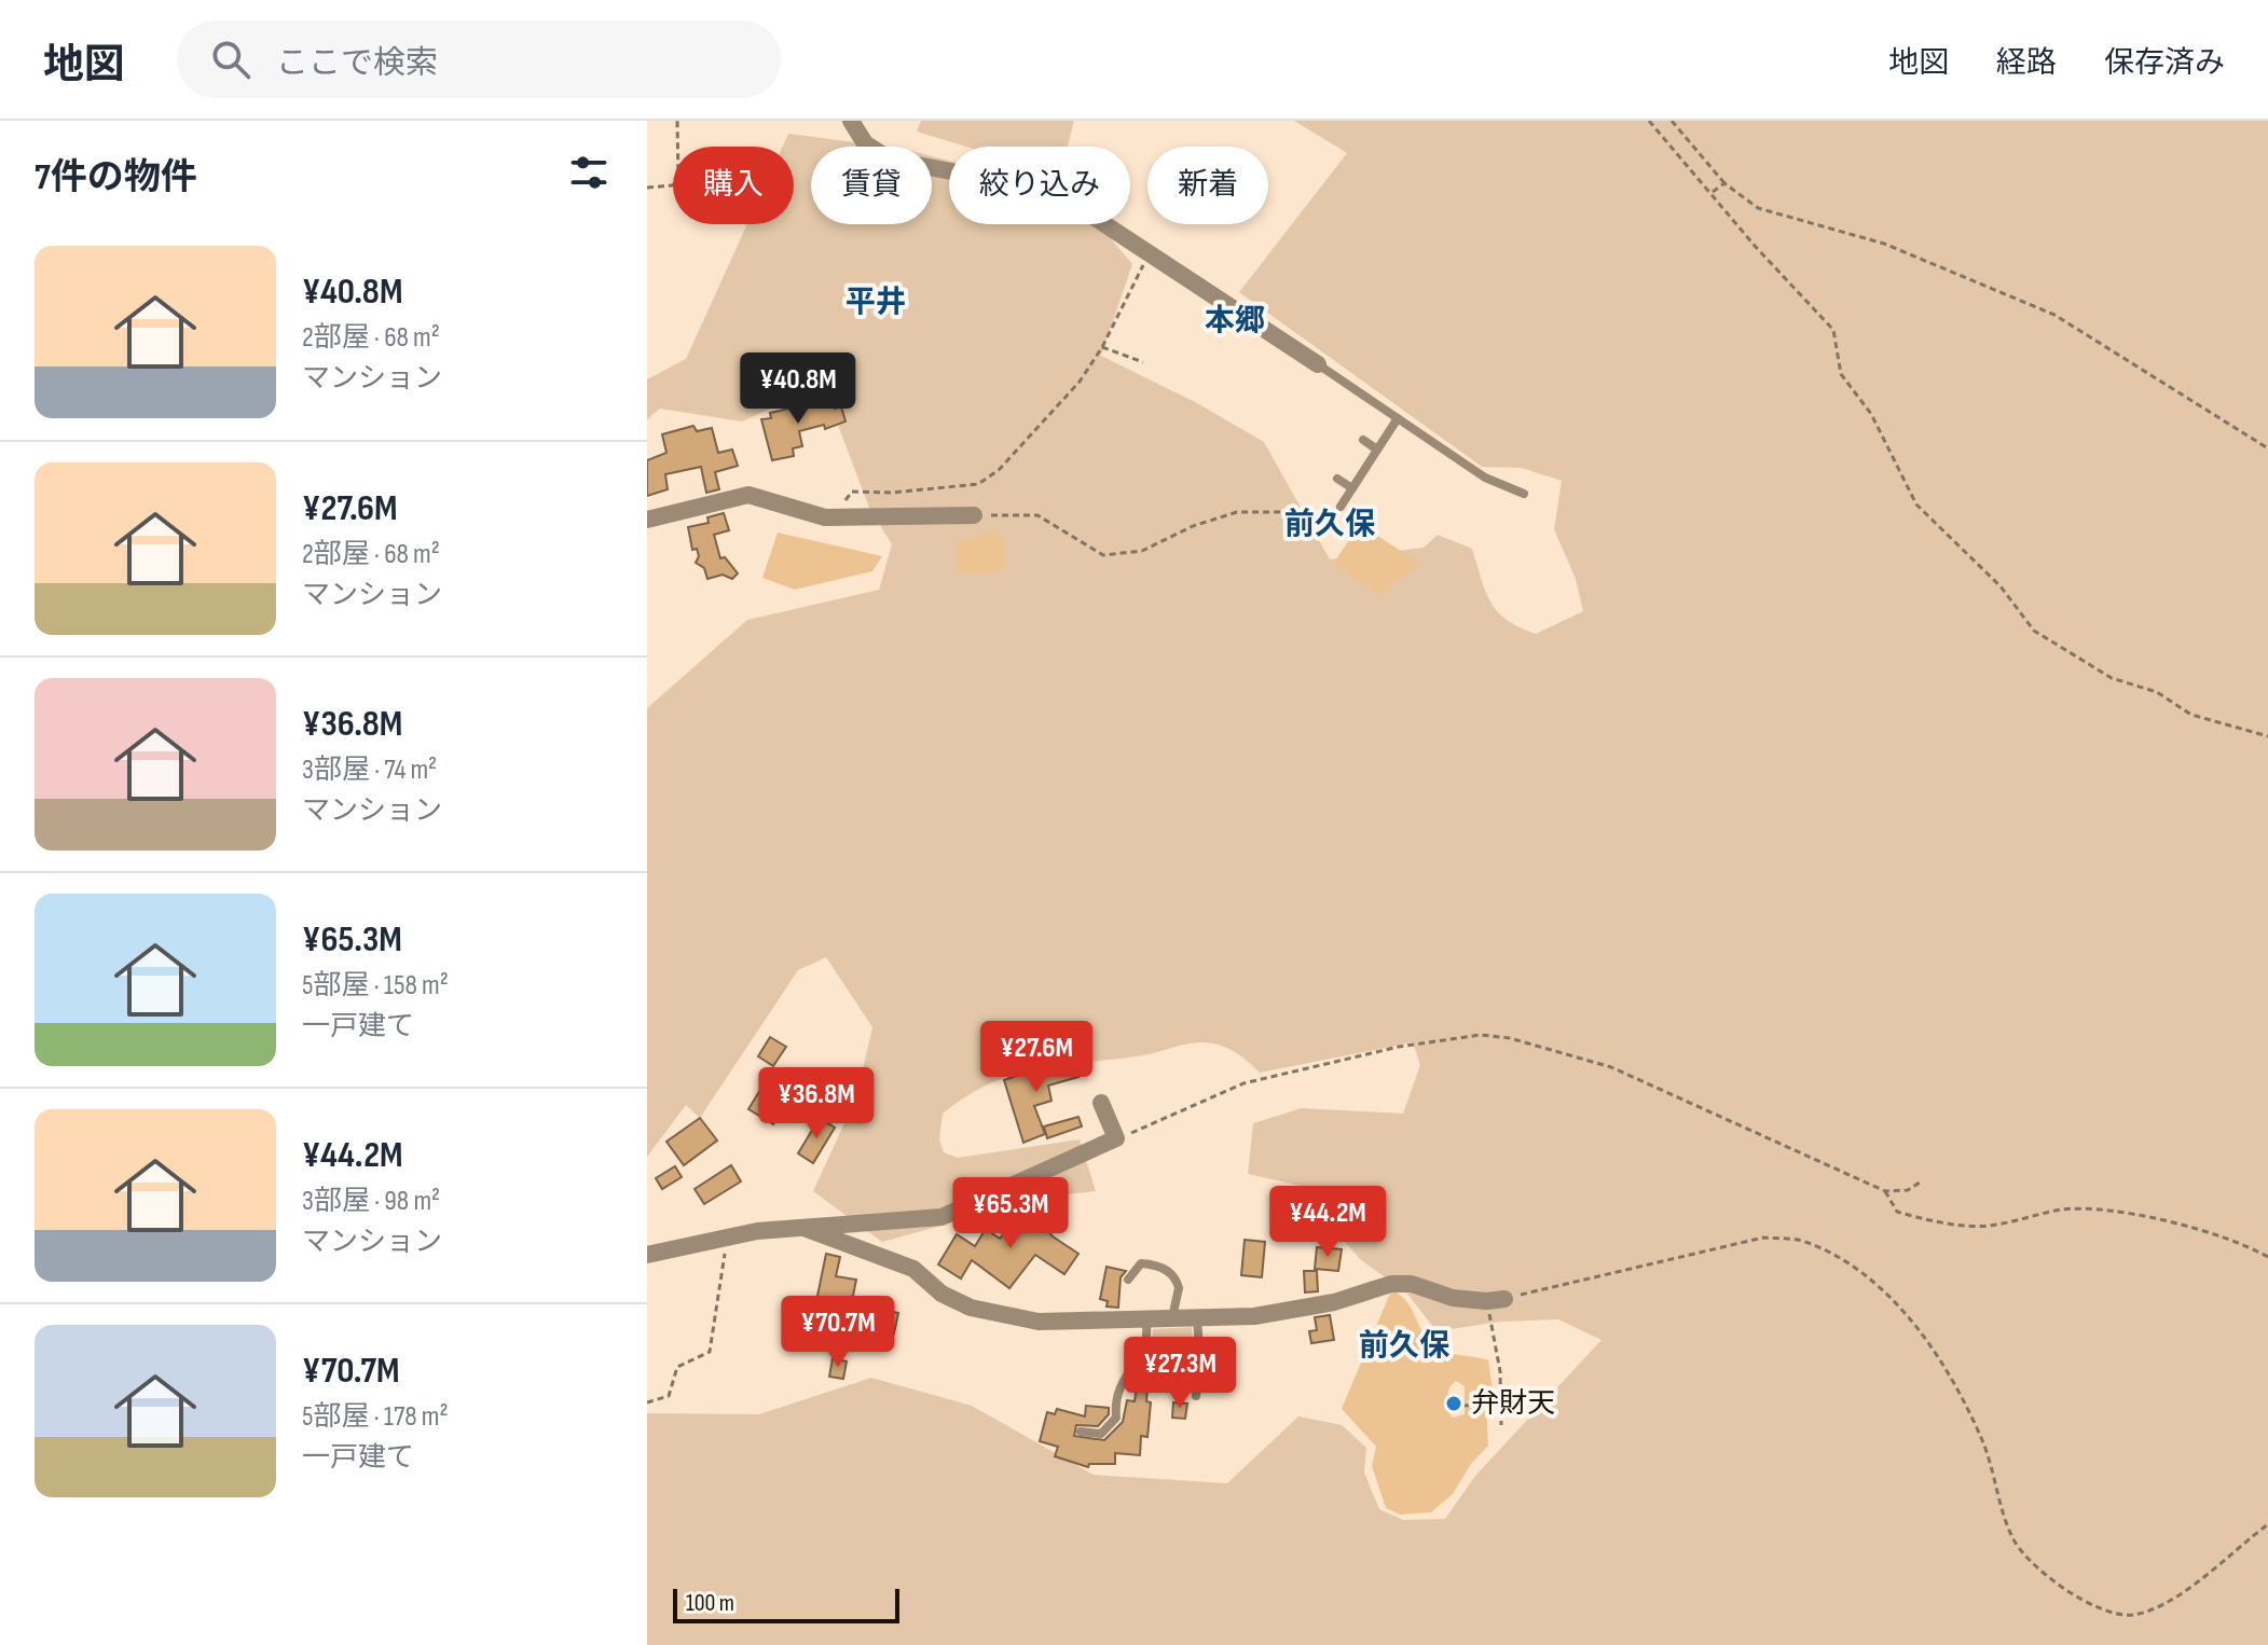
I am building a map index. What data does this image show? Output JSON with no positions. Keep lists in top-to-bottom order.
{
  "districts": [
    "平井",
    "本郷",
    "前久保",
    "前久保"
  ],
  "places": ["弁財天"],
  "scale_bar": "100 m",
  "page": {
    "header": "地図",
    "search": "ここで検索",
    "nav": ["地図", "経路", "保存済み"],
    "heading": "7件の物件",
    "chip": [
      "購入",
      "賃貸",
      "絞り込み",
      "新着"
    ],
    "list": [
      {
        "name": "¥40.8M",
        "note": "2部屋 · 68 m² · マンション"
      },
      {
        "name": "¥27.6M",
        "note": "2部屋 · 68 m² · マンション"
      },
      {
        "name": "¥36.8M",
        "note": "3部屋 · 74 m² · マンション"
      },
      {
        "name": "¥65.3M",
        "note": "5部屋 · 158 m² · 一戸建て"
      },
      {
        "name": "¥44.2M",
        "note": "3部屋 · 98 m² · マンション"
      },
      {
        "name": "¥70.7M",
        "note": "5部屋 · 178 m² · 一戸建て"
      }
    ],
    "price": [
      "¥40.8M",
      "¥27.6M",
      "¥36.8M",
      "¥65.3M",
      "¥44.2M",
      "¥70.7M",
      "¥27.3M"
    ],
    "scale": "100 m"
  }
}
